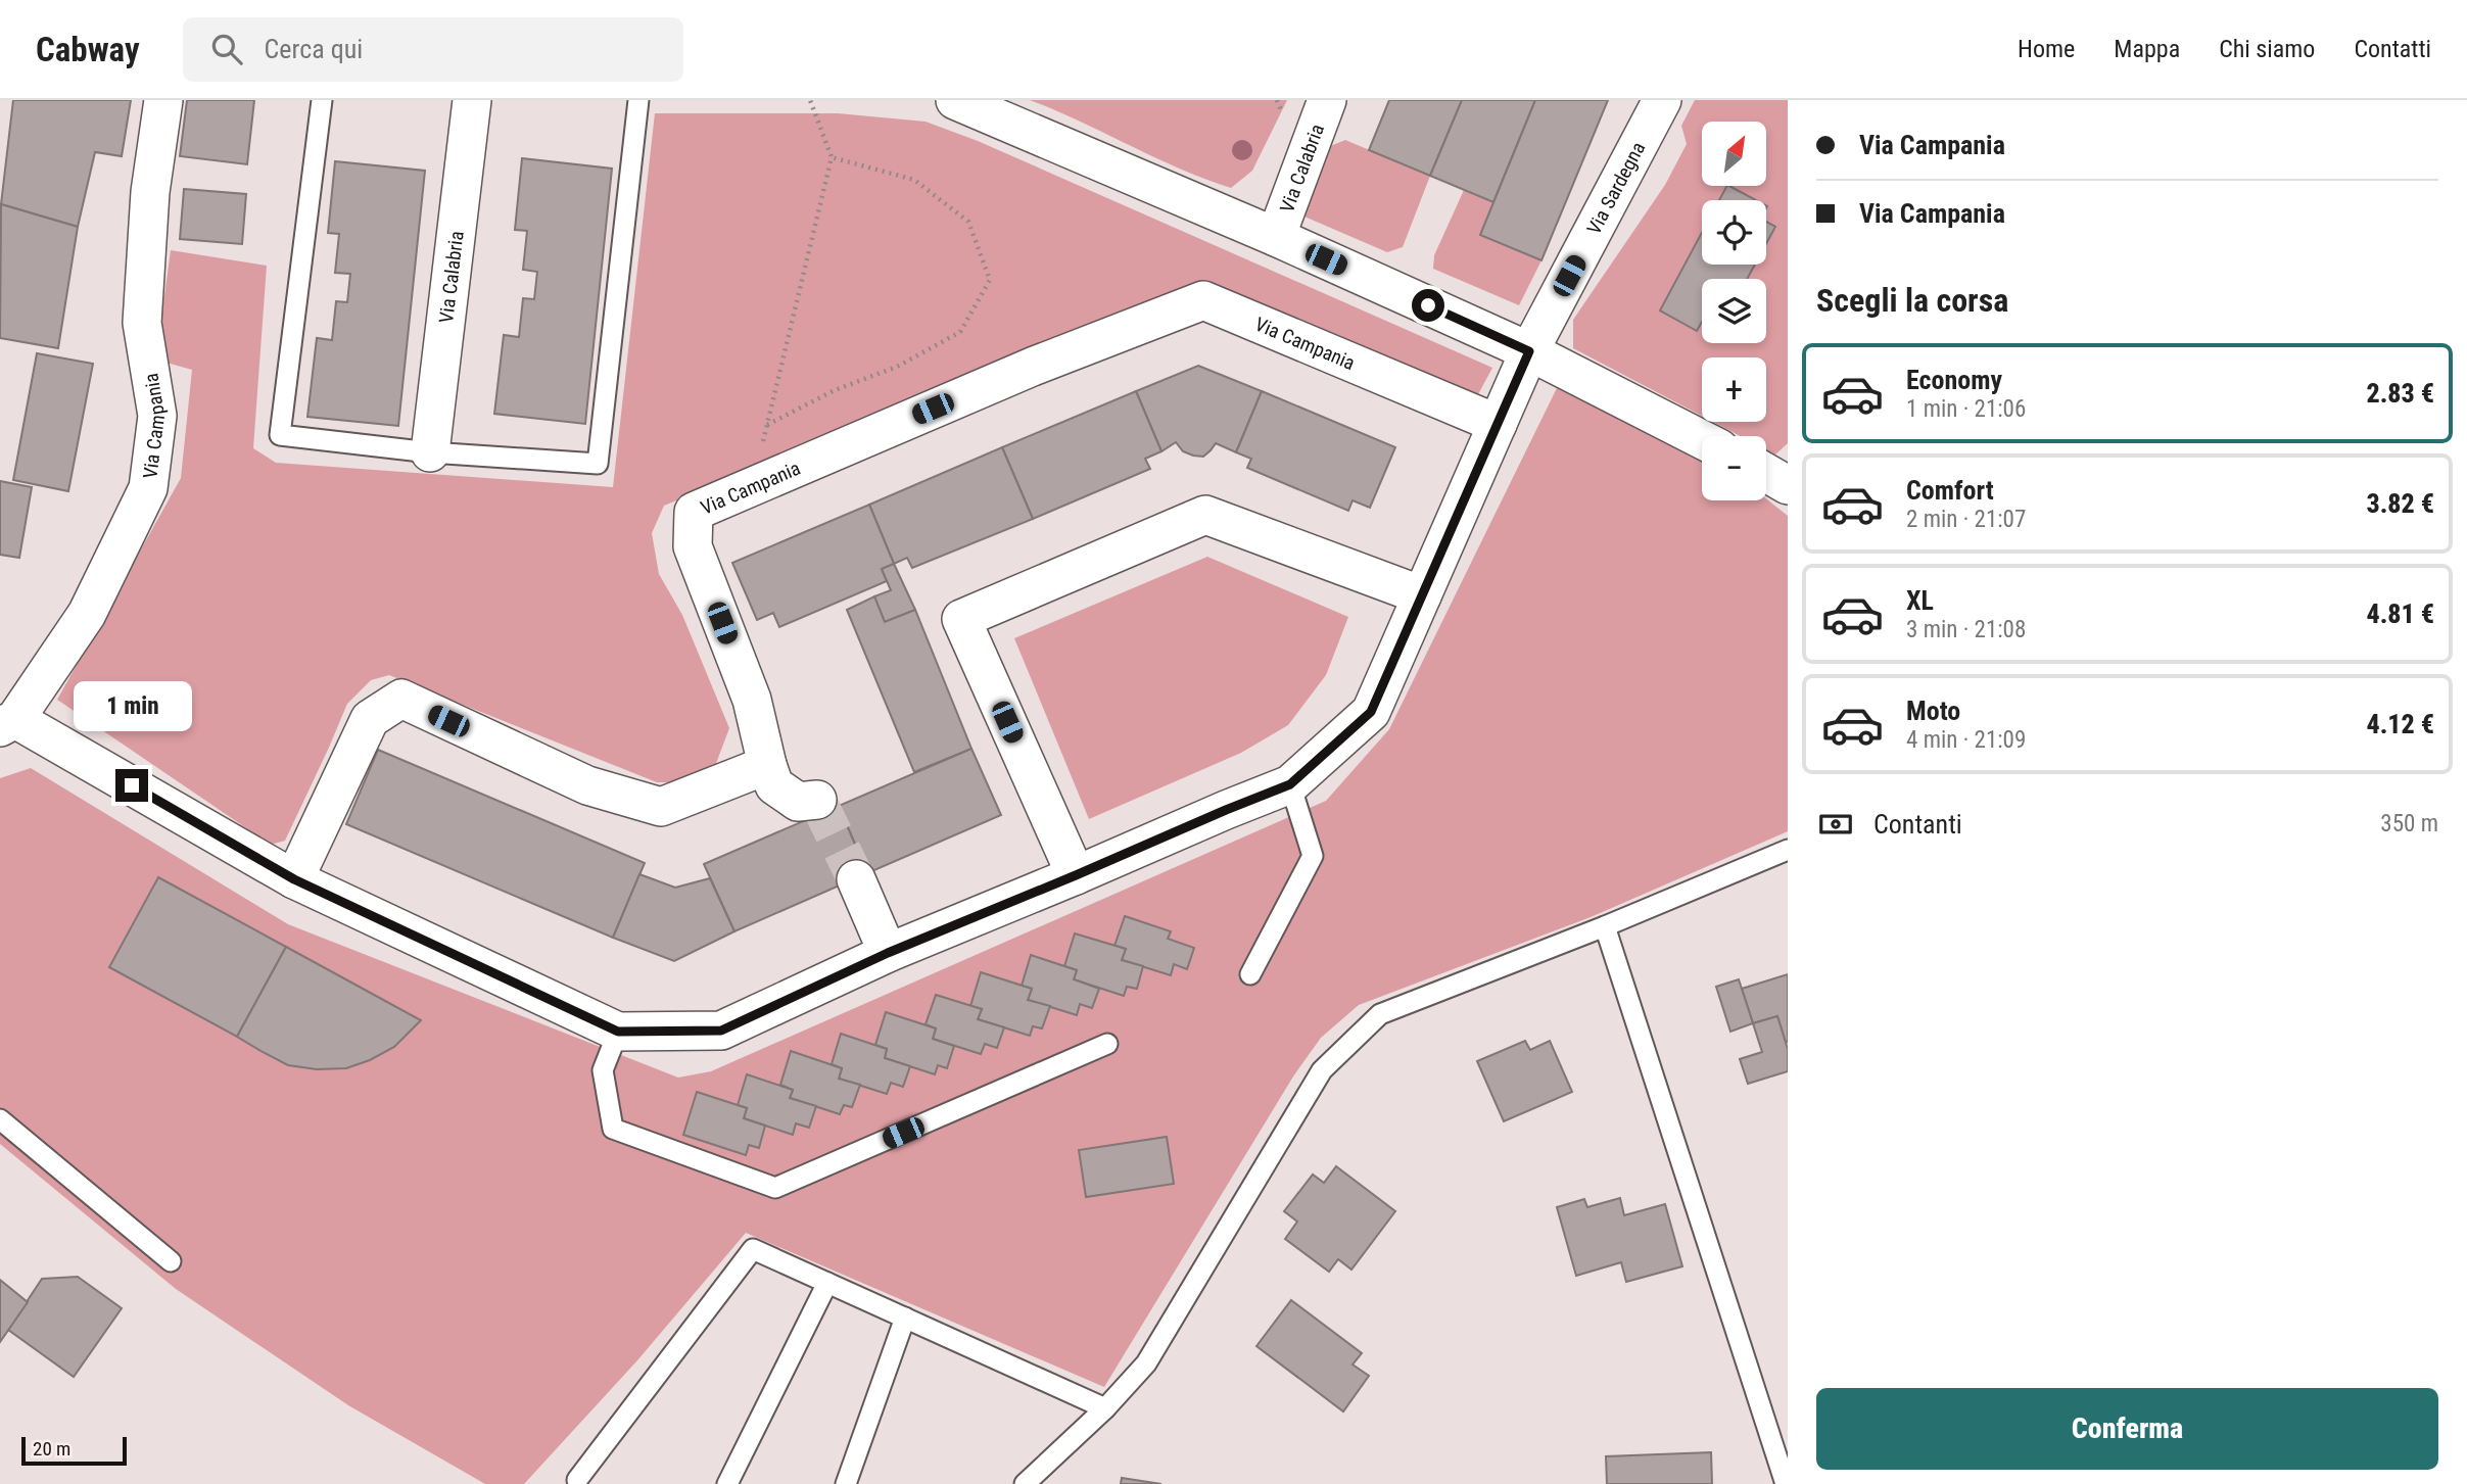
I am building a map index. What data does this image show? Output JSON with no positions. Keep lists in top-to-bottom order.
{
  "streets": {
    "street": ["Via Calabria", "Via Sardegna", "Via Campania"]
  },
  "crossings": [
    ["Via Sardegna", "Via Campania"]
  ],
  "scale_bar": "20 m",
  "north": "top right",
  "page": {
    "header": "Cabway",
    "search": "Cerca qui",
    "nav": [
      "Home",
      "Mappa",
      "Chi siamo",
      "Contatti"
    ],
    "banner": ["Via Campania", "Via Campania"],
    "map_buttons": ["+", "−"],
    "heading": "Scegli la corsa",
    "list": [
      {
        "name": "Economy",
        "note": "1 min · 21:06",
        "value": "2.83 €"
      },
      {
        "name": "Comfort",
        "note": "2 min · 21:07",
        "value": "3.82 €"
      },
      {
        "name": "XL",
        "note": "3 min · 21:08",
        "value": "4.81 €"
      },
      {
        "name": "Moto",
        "note": "4 min · 21:09",
        "value": "4.12 €"
      }
    ],
    "bubble": "1 min",
    "pay": ["Contanti", "350 m"],
    "buttons": "Conferma",
    "scale": "20 m"
  }
}
